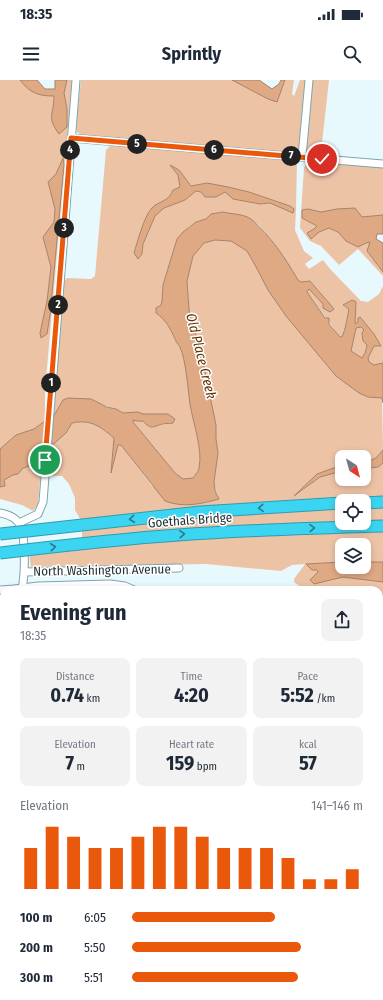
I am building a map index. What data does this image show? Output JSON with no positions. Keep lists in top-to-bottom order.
{
  "streets": {
    "highway": ["Goethals Bridge"],
    "street": ["North Washington Avenue"]
  },
  "water": ["Old Place Creek"],
  "north": "bottom right",
  "page": {
    "status": "18:35",
    "header": "Sprintly",
    "pins": [
      "5",
      "4",
      "6",
      "7",
      "3",
      "2",
      "1"
    ],
    "heading": ["Evening run", "18:35"],
    "stats": [
      ["Distance", "0.74 km"],
      ["Time", "4:20"],
      ["Pace", "5:52 /km"],
      ["Elevation", "7 m"],
      ["Heart rate", "159 bpm"],
      ["kcal", "57"]
    ],
    "chart": ["Elevation", "141–146 m"],
    "list": [
      {
        "name": "100 m",
        "note": "6:05"
      },
      {
        "name": "200 m",
        "note": "5:50"
      },
      {
        "name": "300 m",
        "note": "5:51"
      }
    ]
  }
}
